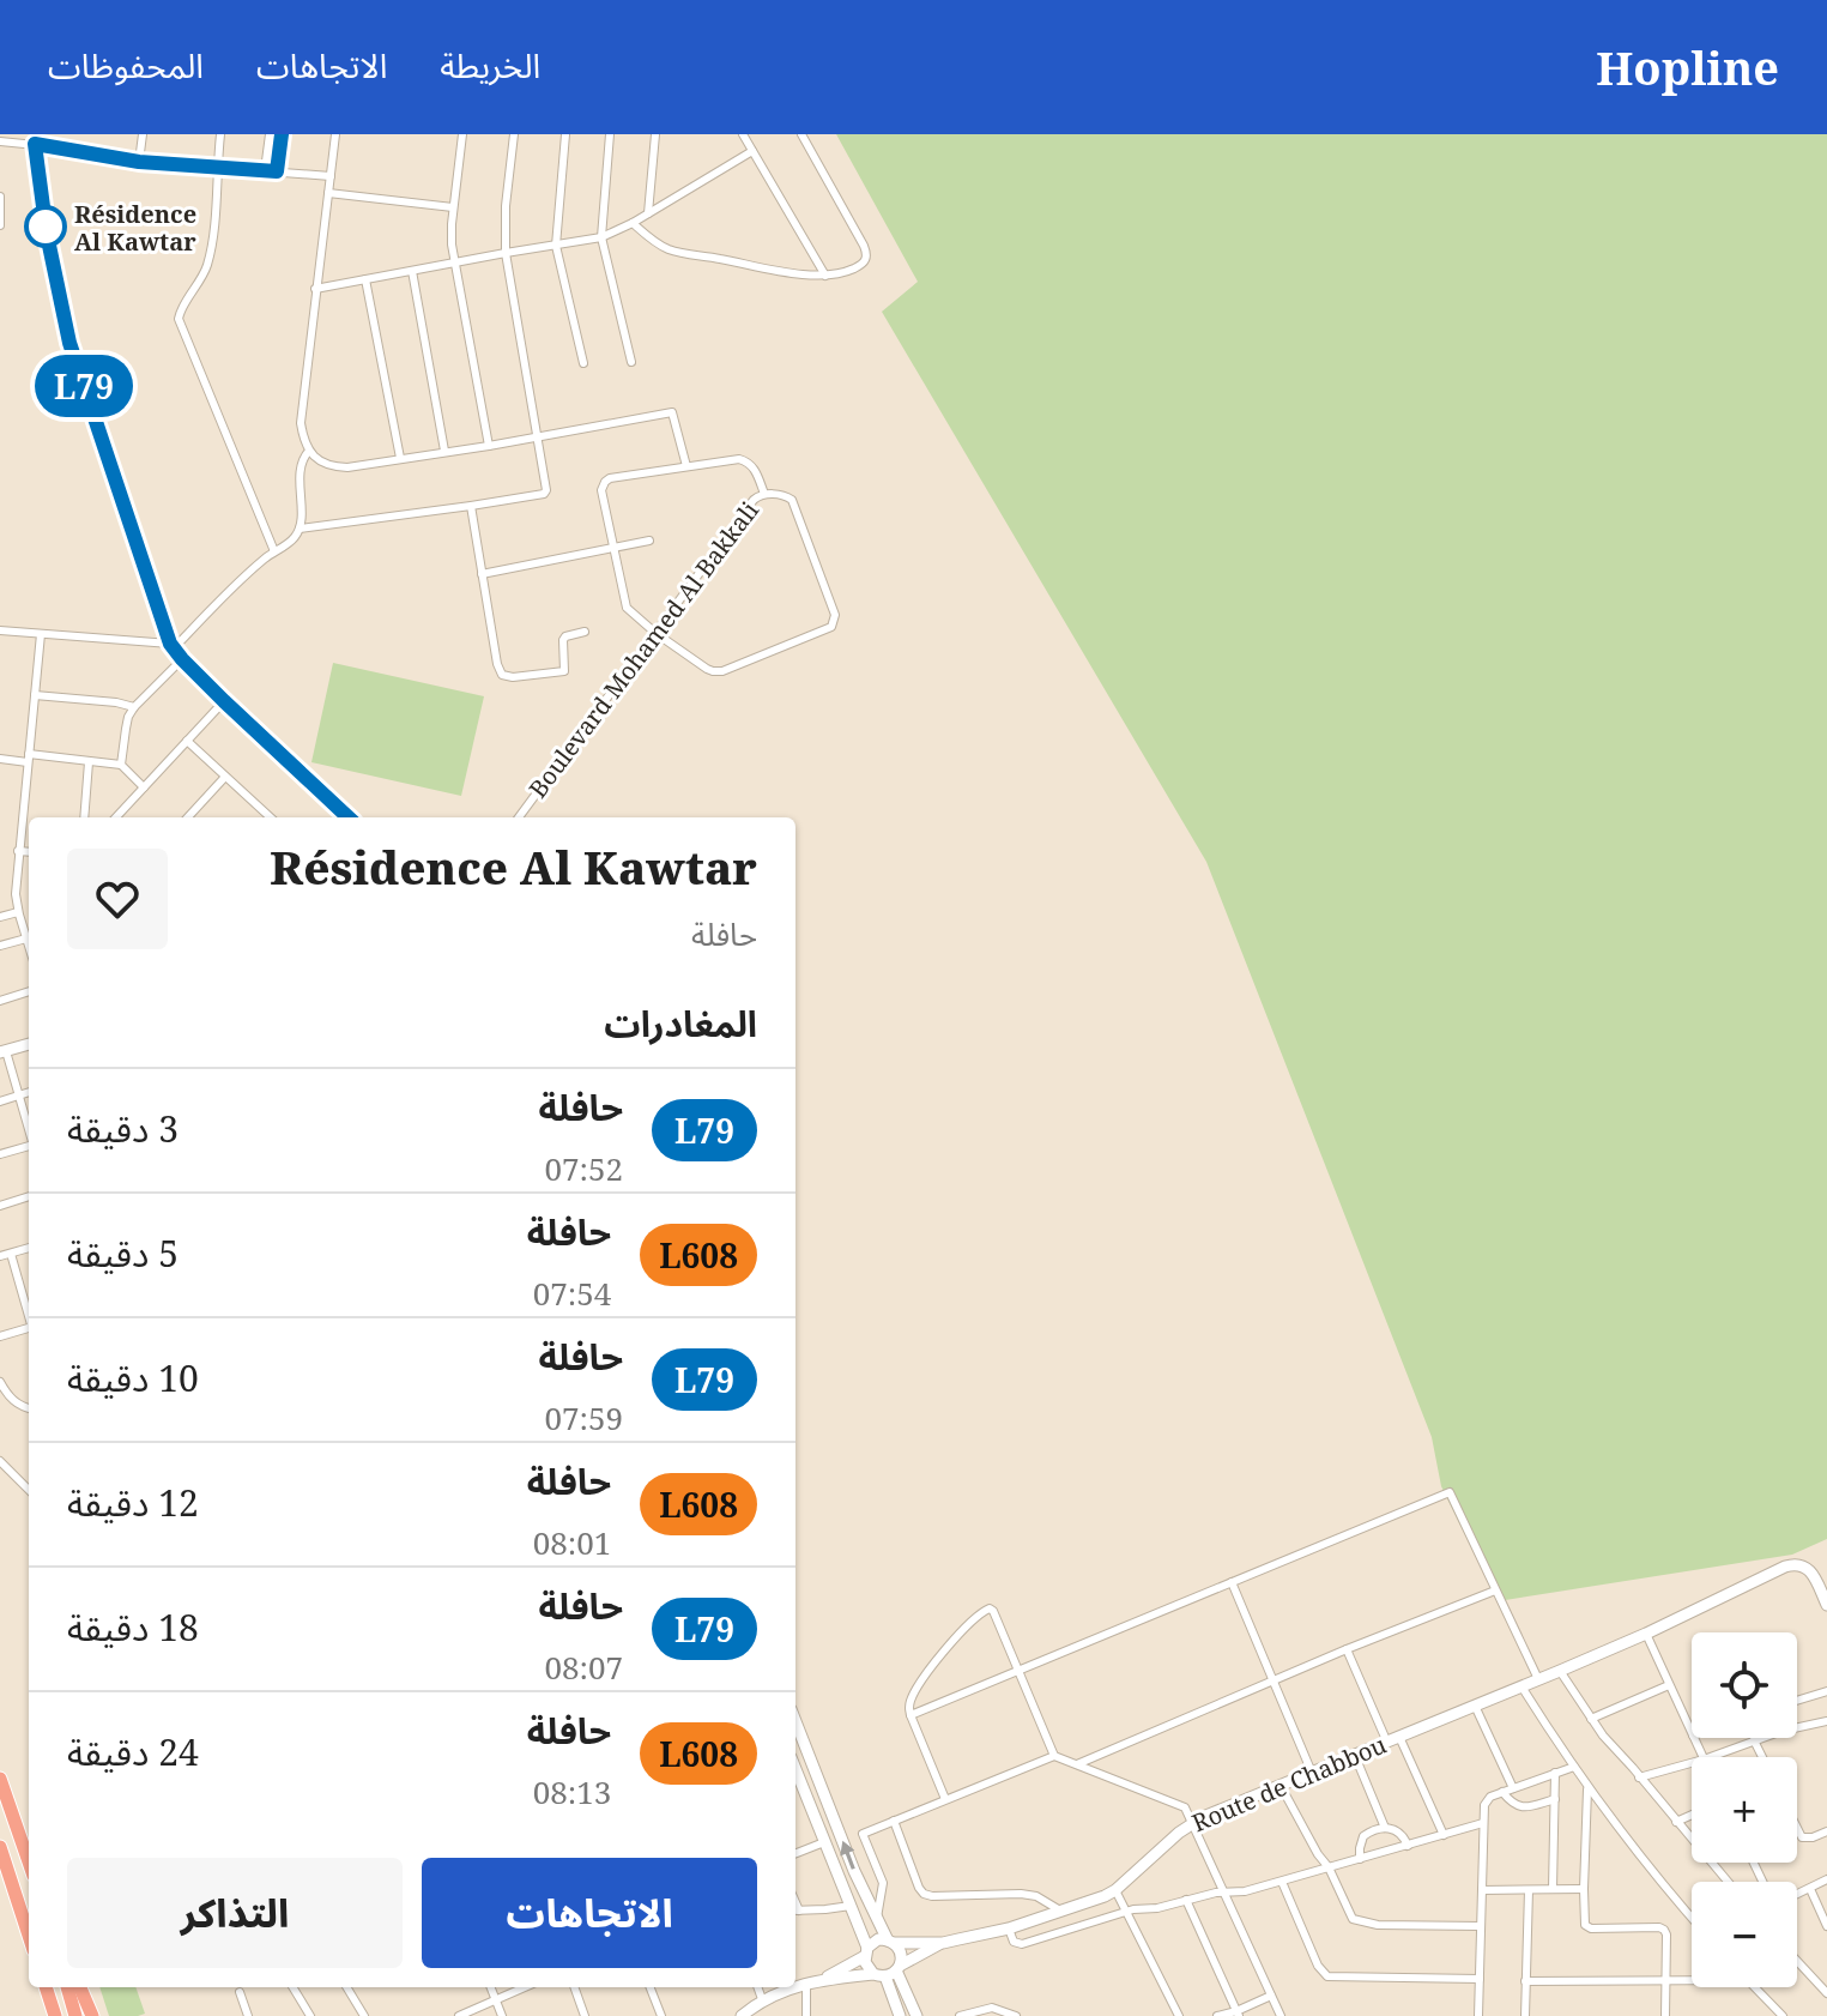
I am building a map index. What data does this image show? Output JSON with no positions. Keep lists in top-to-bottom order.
{
  "streets": {
    "street": ["Boulevard Mohamed Al Bakkali", "Route de Chabbou"]
  },
  "places": ["Résidence Al Kawtar"],
  "lines": ["bus line L79"],
  "page": {
    "header": "Hopline",
    "nav": ["الخريطة", "الاتجاهات", "المحفوظات"],
    "on_map": "L79",
    "heading": [
      ["Résidence Al Kawtar", "حافلة"],
      "المغادرات"
    ],
    "list": [
      {
        "mark": "L79",
        "name": "حافلة",
        "note": "07:52",
        "value": "3 دقيقة"
      },
      {
        "mark": "L608",
        "name": "حافلة",
        "note": "07:54",
        "value": "5 دقيقة"
      },
      {
        "mark": "L79",
        "name": "حافلة",
        "note": "07:59",
        "value": "10 دقيقة"
      },
      {
        "mark": "L608",
        "name": "حافلة",
        "note": "08:01",
        "value": "12 دقيقة"
      },
      {
        "mark": "L79",
        "name": "حافلة",
        "note": "08:07",
        "value": "18 دقيقة"
      },
      {
        "mark": "L608",
        "name": "حافلة",
        "note": "08:13",
        "value": "24 دقيقة"
      }
    ],
    "map_buttons": ["+", "−"],
    "buttons": ["الاتجاهات", "التذاكر"]
  }
}
